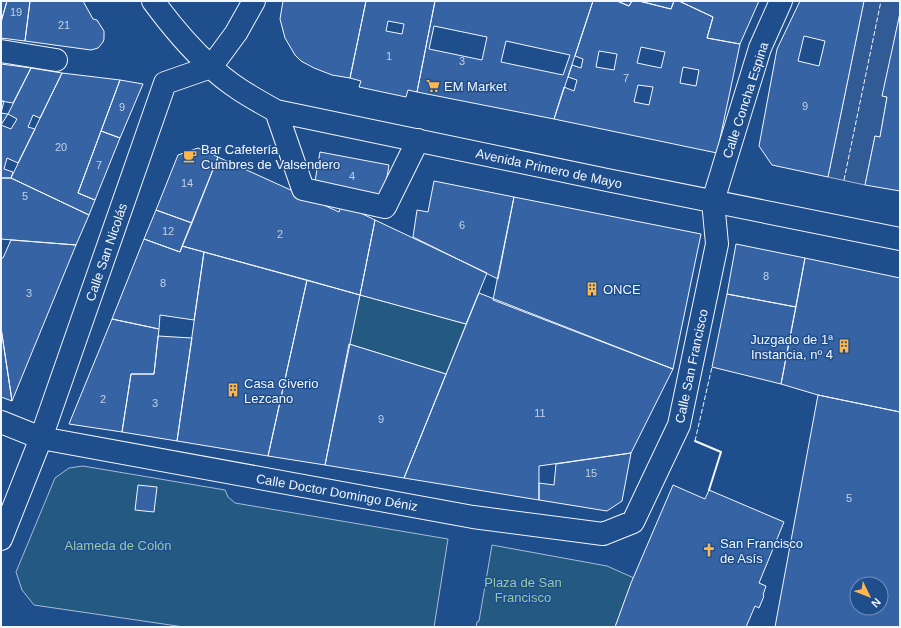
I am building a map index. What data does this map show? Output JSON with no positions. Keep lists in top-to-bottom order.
{
  "streets": {
    "street": [
      "Calle Concha Espina",
      "Avenida Primero de Mayo",
      "Calle San Nicolás",
      "Calle San Francisco",
      "Calle Doctor Domingo Déniz"
    ]
  },
  "crossings": [
    ["Calle Concha Espina", "Avenida Primero de Mayo"],
    ["Calle Concha Espina", "Calle San Francisco"],
    ["Avenida Primero de Mayo", "Calle San Nicolás"],
    ["Avenida Primero de Mayo", "Calle San Francisco"],
    ["Calle San Nicolás", "Calle Doctor Domingo Déniz"],
    ["Calle San Francisco", "Calle Doctor Domingo Déniz"]
  ],
  "parks": ["Alameda de Colón", "Plaza de San Francisco"],
  "places": {
    "supermarket": ["EM Market"],
    "cafe": ["Bar Cafetería Cumbres de Valsendero"],
    "building": ["ONCE", "Juzgado de 1ª Instancia, nº 4", "Casa Civerio Lezcano"],
    "church": ["San Francisco de Asís"]
  },
  "house_numbers": [
    "19",
    "21",
    "1",
    "3",
    "7",
    "9",
    "9",
    "20",
    "7",
    "4",
    "14",
    "5",
    "6",
    "12",
    "2",
    "8",
    "8",
    "3",
    "2",
    "3",
    "11",
    "9",
    "15",
    "5"
  ],
  "north": "bottom right"
}
